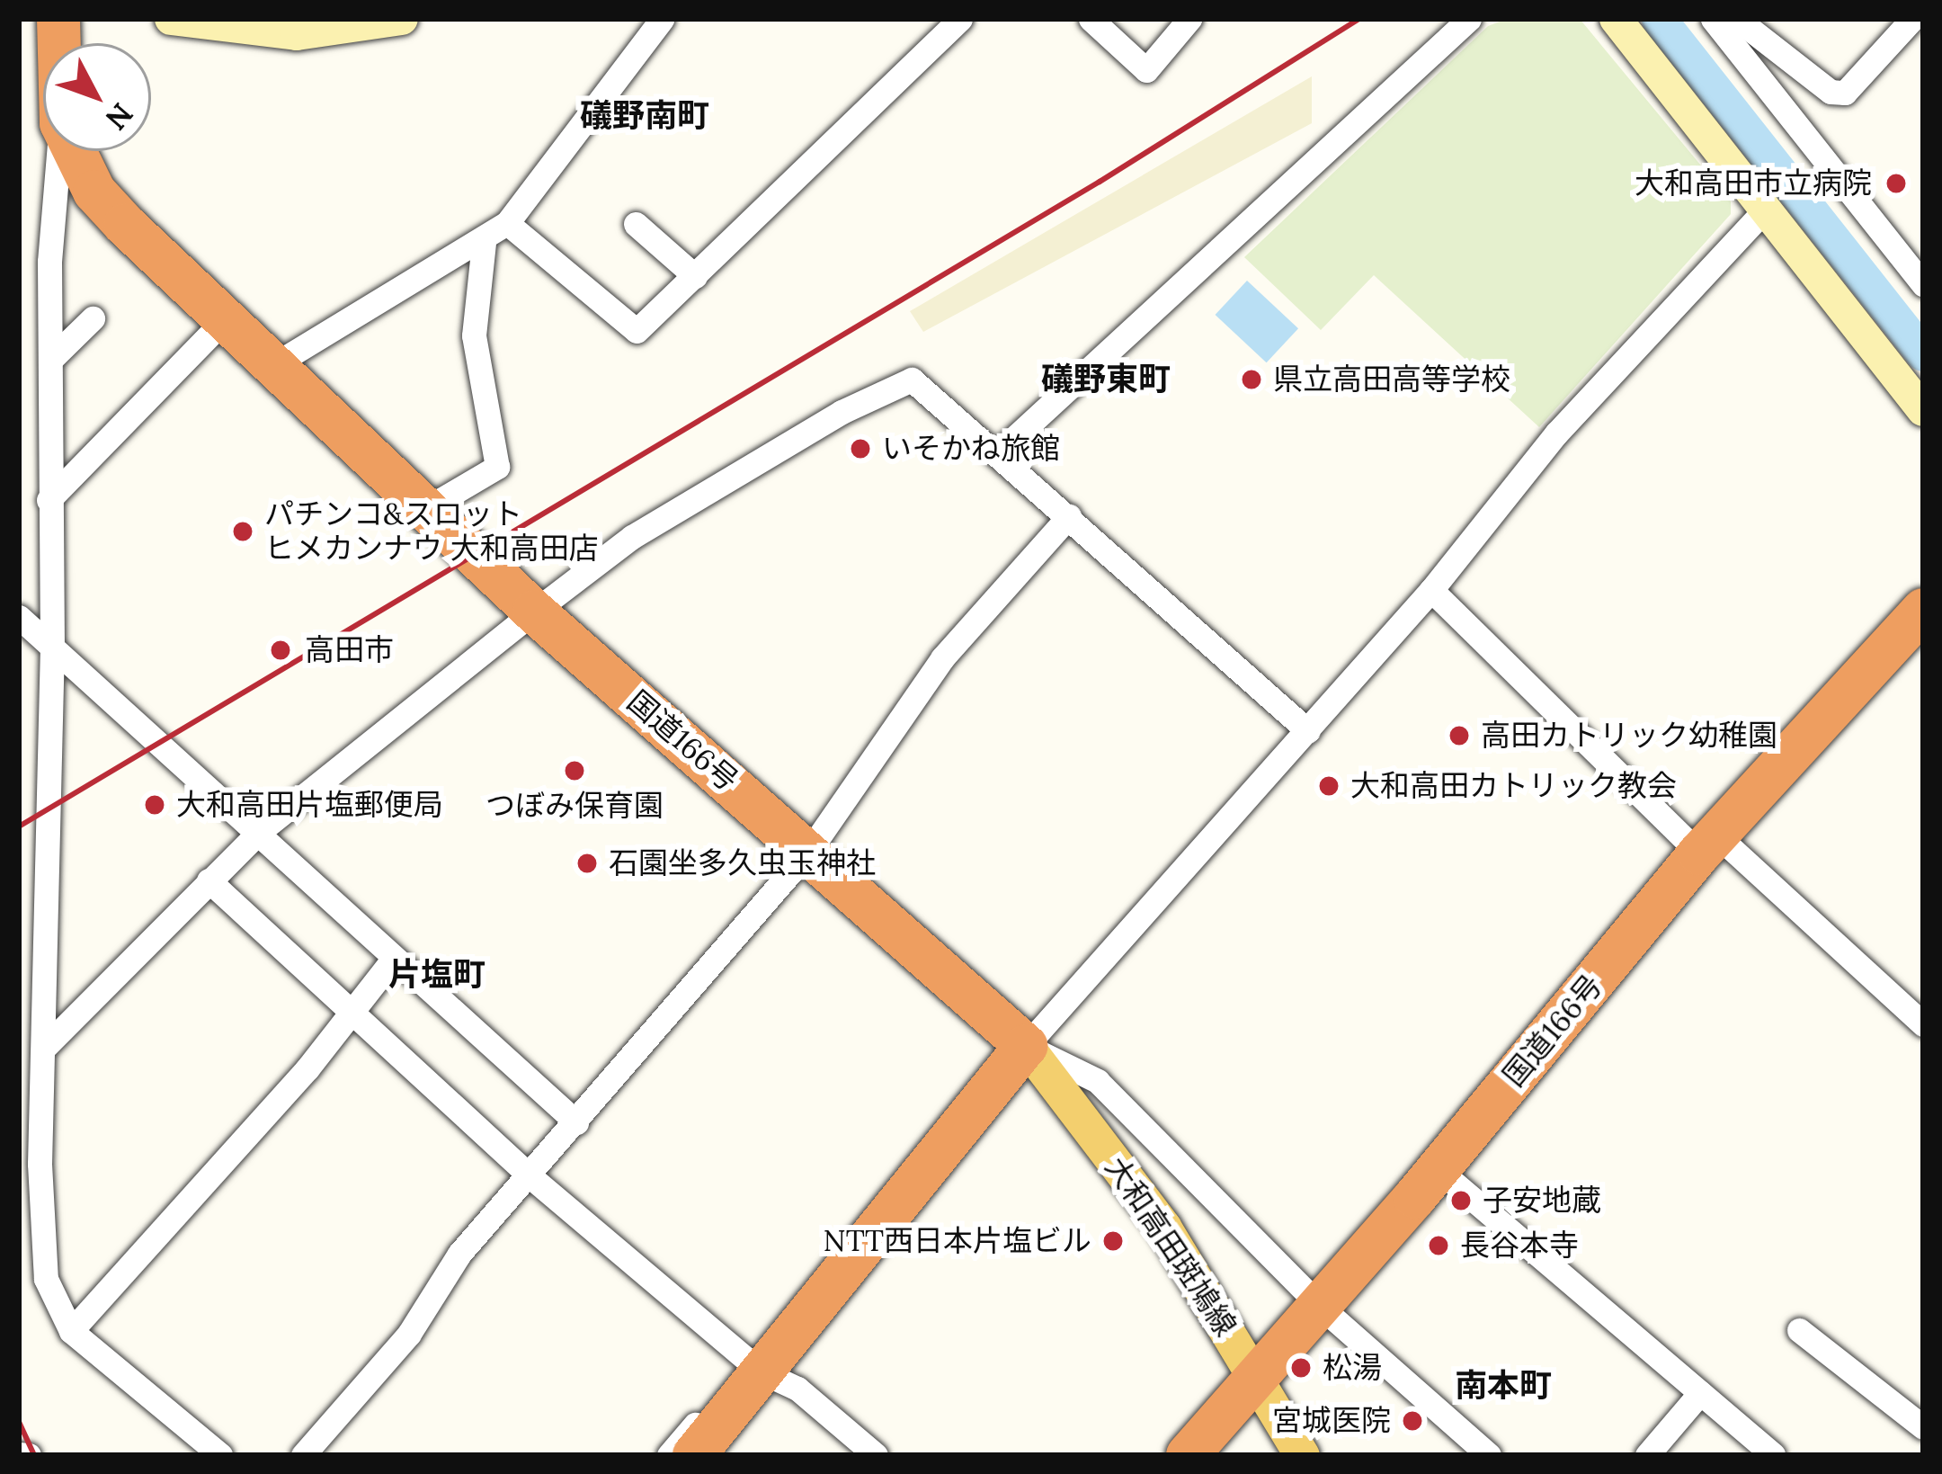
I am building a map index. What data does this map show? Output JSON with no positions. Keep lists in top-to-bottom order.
{
  "streets": {
    "highway": ["国道166号"],
    "main road": ["大和高田斑鳩線"]
  },
  "crossings": [
    ["国道166号", "大和高田斑鳩線"]
  ],
  "districts": [
    "礒野南町",
    "礒野東町",
    "片塩町",
    "南本町"
  ],
  "places": [
    "大和高田市立病院",
    "県立高田高等学校",
    "いそかね旅館",
    "パチンコ&スロット ヒメカンナウ 大和高田店",
    "高田市",
    "高田カトリック幼稚園",
    "つぼみ保育園",
    "大和高田カトリック教会",
    "大和高田片塩郵便局",
    "石園坐多久虫玉神社",
    "子安地蔵",
    "NTT西日本片塩ビル",
    "長谷本寺",
    "松湯",
    "宮城医院"
  ],
  "north": "bottom right"
}
